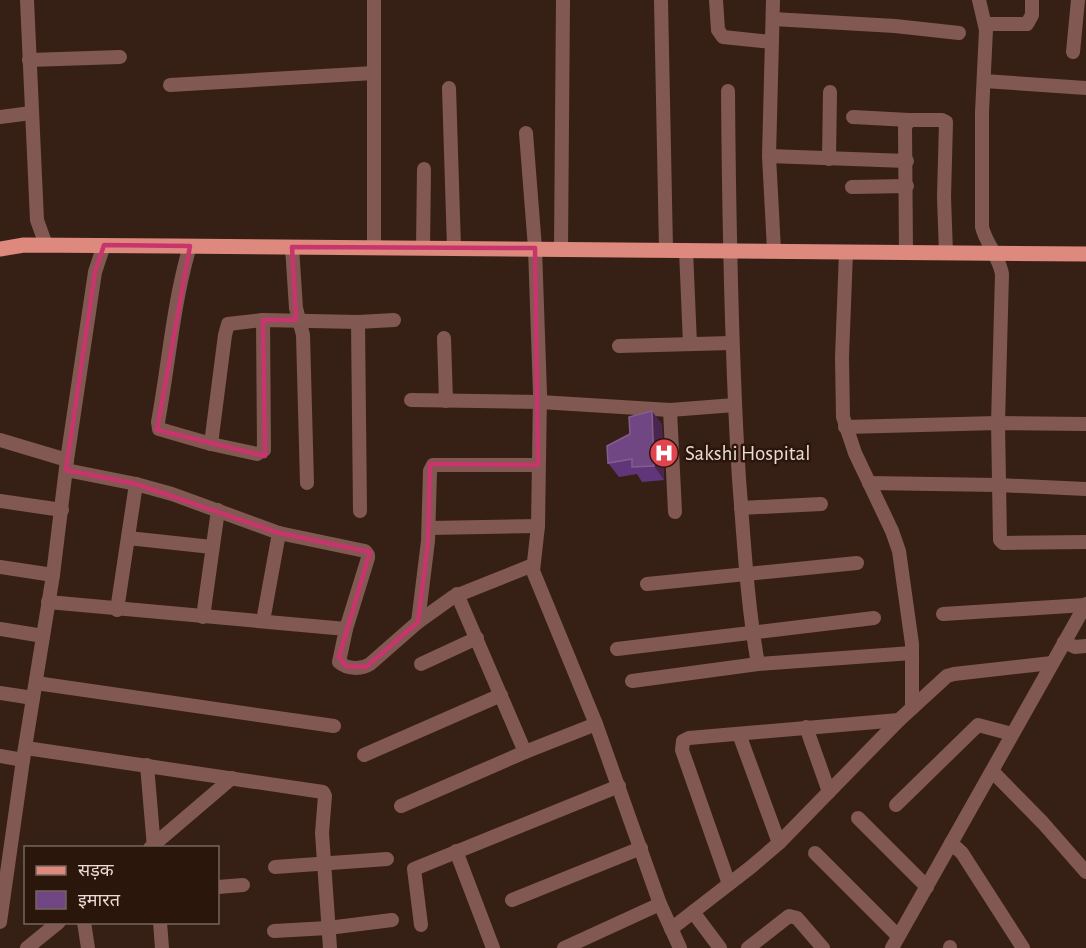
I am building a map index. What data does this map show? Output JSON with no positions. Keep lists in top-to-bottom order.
{
  "places": {
    "hospital": ["Sakshi Hospital"]
  },
  "legend": ["सड़क", "इमारत"]
}
